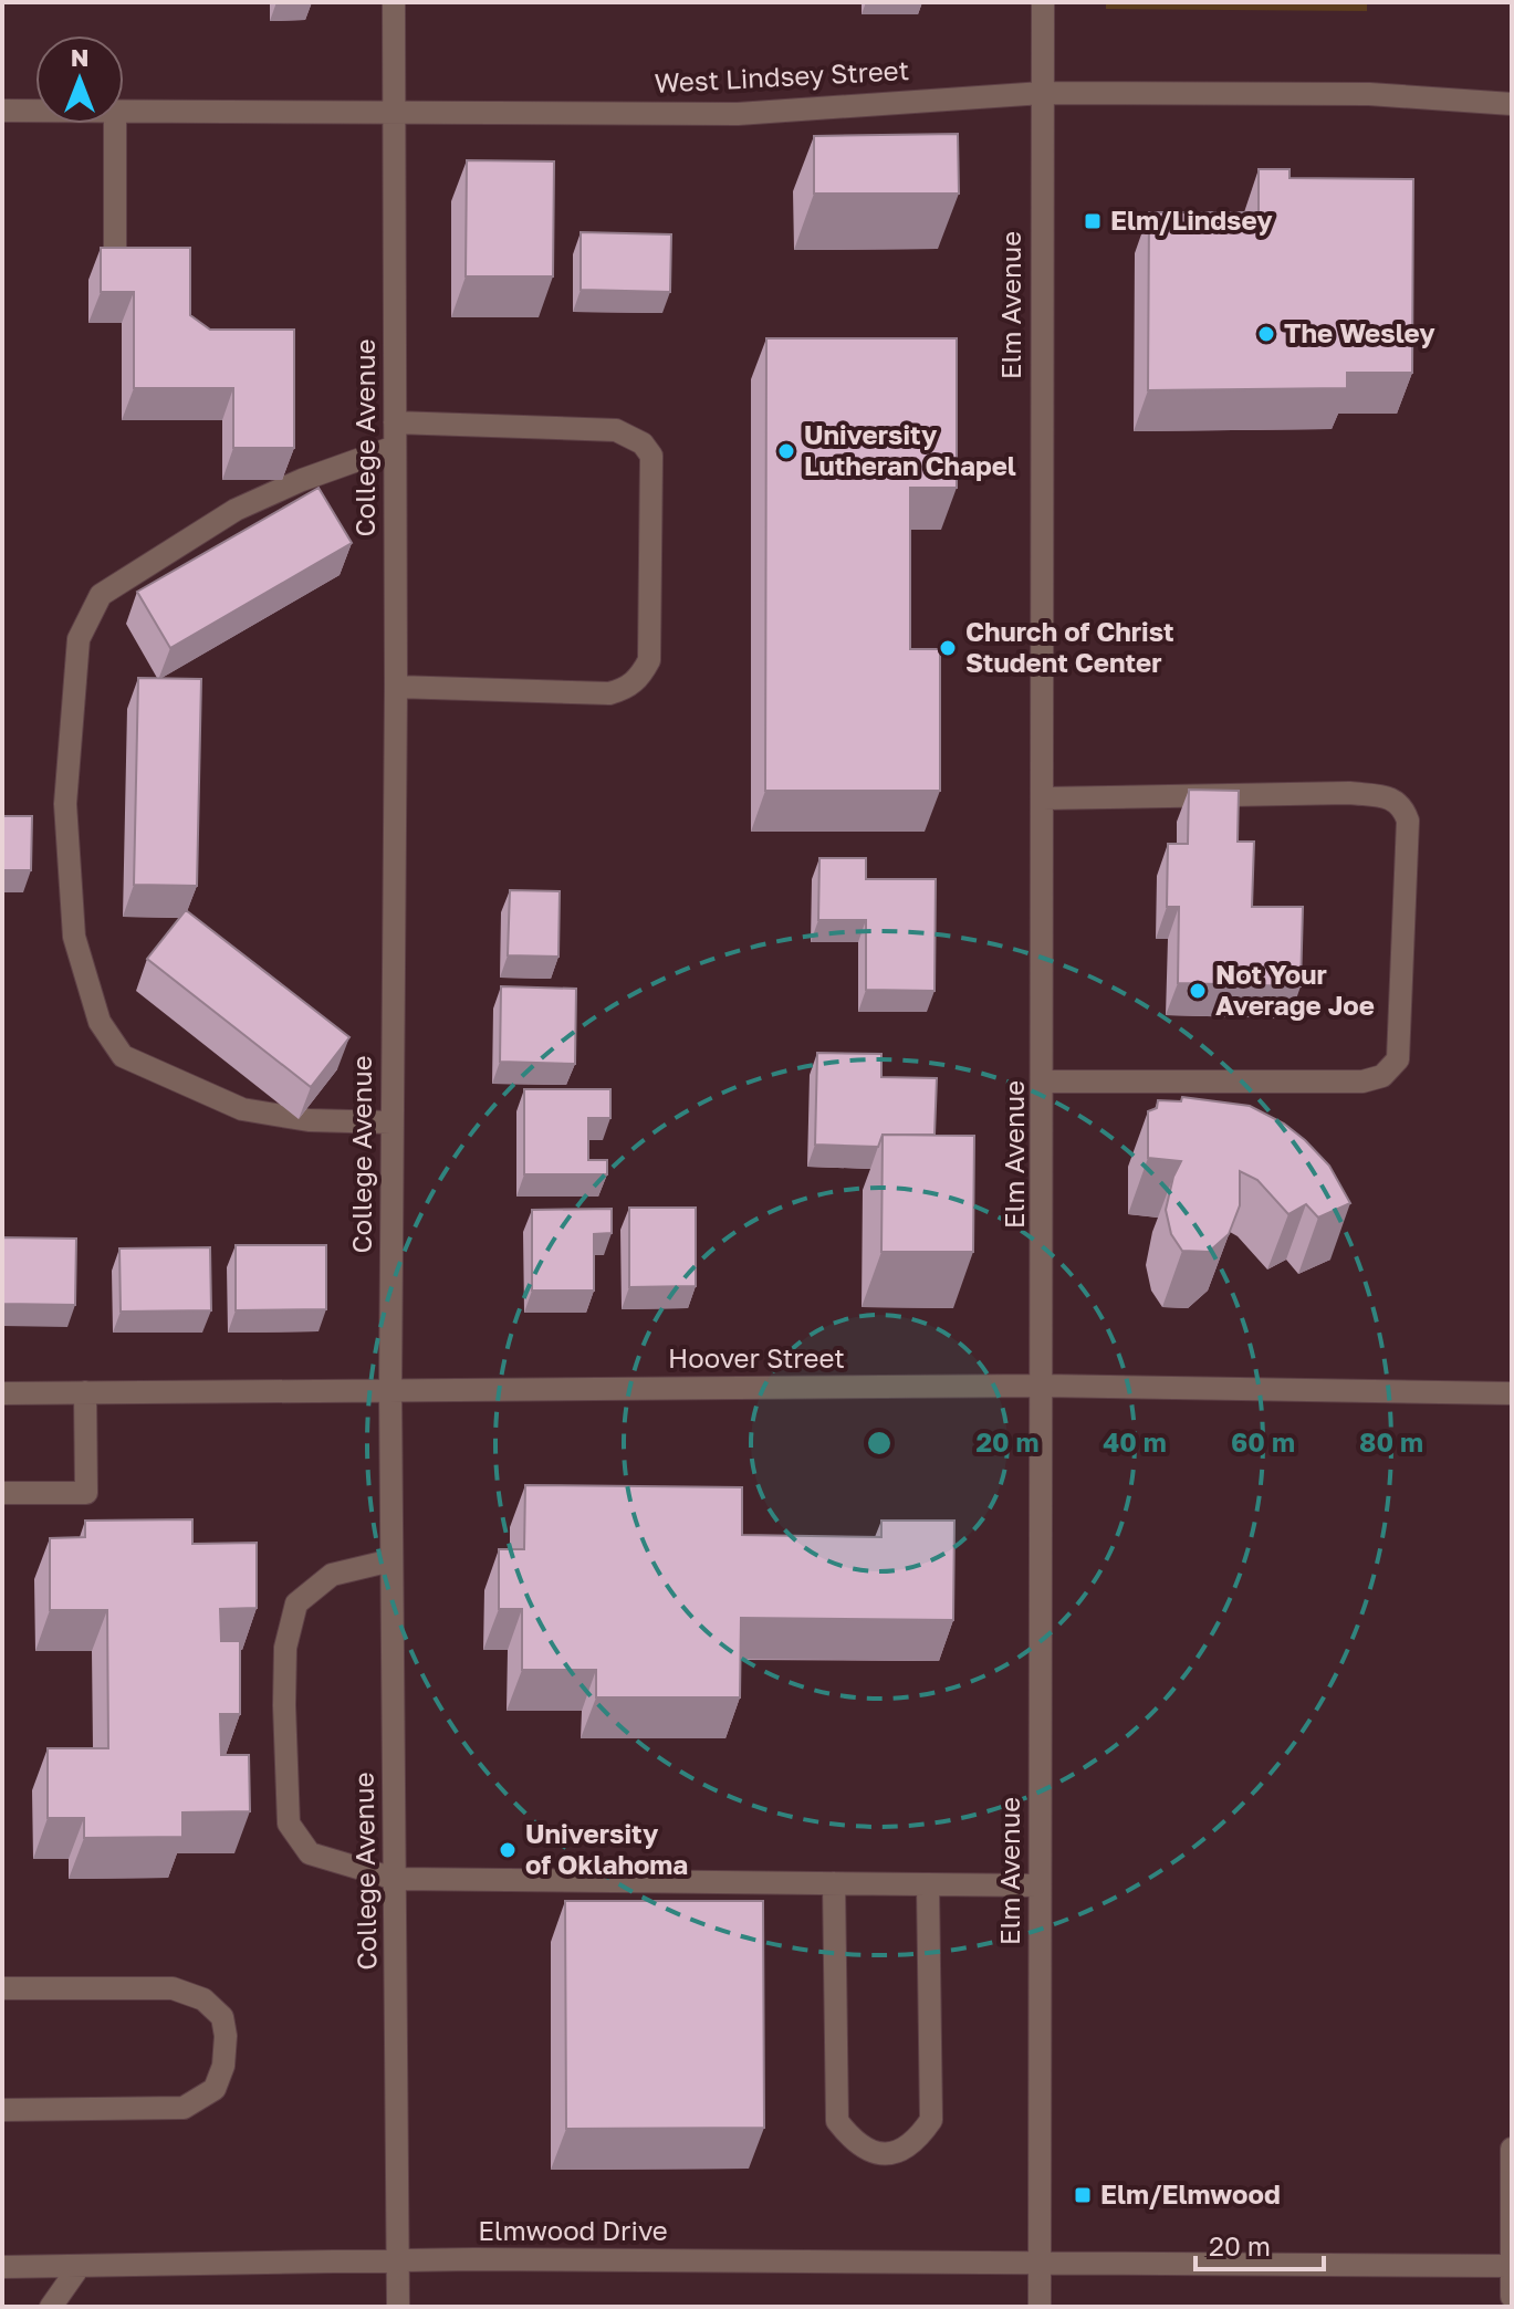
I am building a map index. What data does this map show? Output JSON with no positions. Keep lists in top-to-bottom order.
{
  "streets": {
    "street": [
      "West Lindsey Street",
      "Elm Avenue",
      "College Avenue",
      "Hoover Street",
      "Elmwood Drive"
    ]
  },
  "crossings": [
    ["West Lindsey Street", "Elm Avenue"],
    ["West Lindsey Street", "College Avenue"],
    ["Elm Avenue", "Hoover Street"],
    ["Elm Avenue", "Elmwood Drive"],
    ["College Avenue", "Hoover Street"],
    ["College Avenue", "Elmwood Drive"]
  ],
  "places": {
    "transit": ["Elm/Lindsey", "Elm/Elmwood"],
    "other": [
      "The Wesley",
      "University Lutheran Chapel",
      "Church of Christ Student Center",
      "Not Your Average Joe",
      "University of Oklahoma"
    ]
  },
  "scale_bar": "20 m",
  "north": "top",
  "rings": [
    "20 m",
    "40 m",
    "60 m",
    "80 m"
  ]
}
